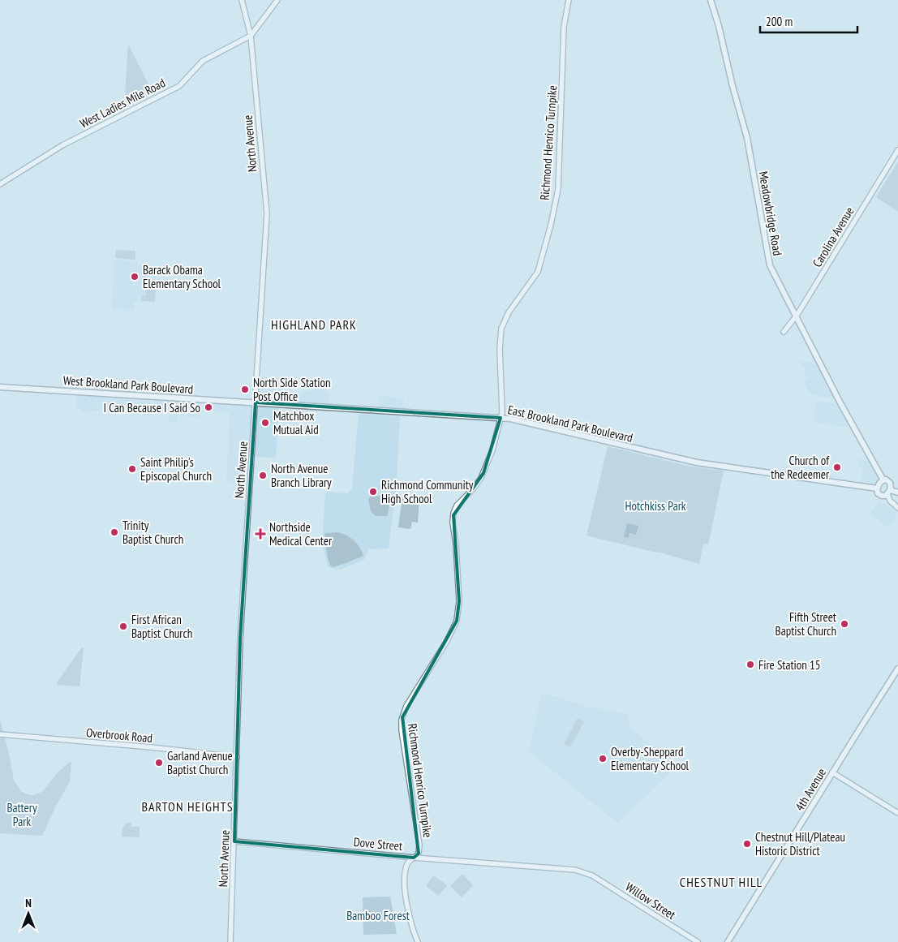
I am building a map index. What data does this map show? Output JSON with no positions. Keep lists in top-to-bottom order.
{
  "streets": {
    "main road": [
      "Meadowbridge Road",
      "West Brookland Park Boulevard",
      "East Brookland Park Boulevard",
      "4th Avenue"
    ],
    "street": [
      "West Ladies Mile Road",
      "Richmond Henrico Turnpike",
      "North Avenue",
      "Carolina Avenue",
      "Overbrook Road",
      "Dove Street",
      "Willow Street"
    ]
  },
  "crossings": [
    ["West Ladies Mile Road", "North Avenue"],
    ["Richmond Henrico Turnpike", "East Brookland Park Boulevard"],
    ["Richmond Henrico Turnpike", "Dove Street"],
    ["North Avenue", "West Brookland Park Boulevard"],
    ["North Avenue", "East Brookland Park Boulevard"],
    ["North Avenue", "Overbrook Road"],
    ["North Avenue", "Dove Street"],
    ["Meadowbridge Road", "Carolina Avenue"],
    ["Meadowbridge Road", "East Brookland Park Boulevard"],
    ["West Brookland Park Boulevard", "East Brookland Park Boulevard"],
    ["Dove Street", "Willow Street"]
  ],
  "districts": ["HIGHLAND PARK", "BARTON HEIGHTS", "CHESTNUT HILL"],
  "parks": ["Hotchkiss Park", "Battery Park", "Bamboo Forest"],
  "places": {
    "other": [
      "Barack Obama Elementary School",
      "North Side Station Post Office",
      "I Can Because I Said So",
      "Matchbox Mutual Aid",
      "Church of the Redeemer",
      "Saint Philip's Episcopal Church",
      "North Avenue Branch Library",
      "Richmond Community High School",
      "Trinity Baptist Church",
      "Fifth Street Baptist Church",
      "First African Baptist Church",
      "Fire Station 15",
      "Overby-Sheppard Elementary School",
      "Garland Avenue Baptist Church",
      "Chestnut Hill/Plateau Historic District"
    ],
    "health": ["Northside Medical Center"]
  },
  "scale_bar": "200 m",
  "north": "top"
}
